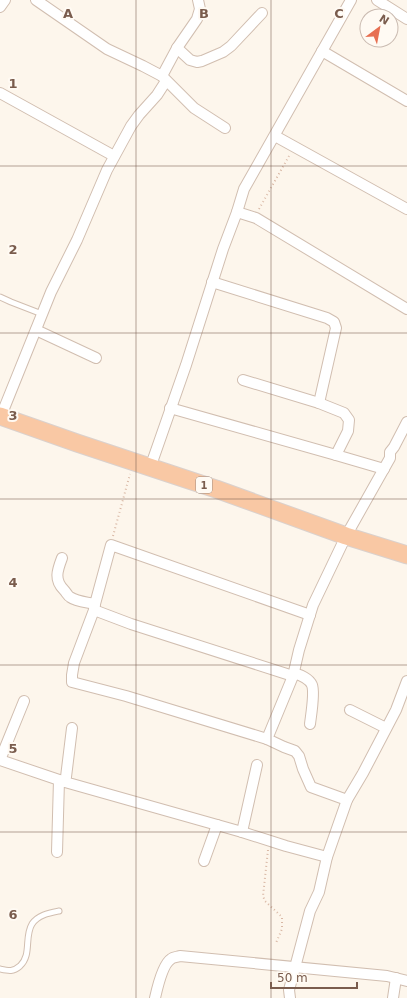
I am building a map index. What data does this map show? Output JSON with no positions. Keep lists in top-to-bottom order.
{
  "streets": {
    "highway": ["1"]
  },
  "scale_bar": "50 m",
  "north": "top right",
  "grid": {
    "columns": ["A", "B", "C"],
    "rows": [
      "1",
      "2",
      "3",
      "4",
      "5",
      "6"
    ]
  }
}
